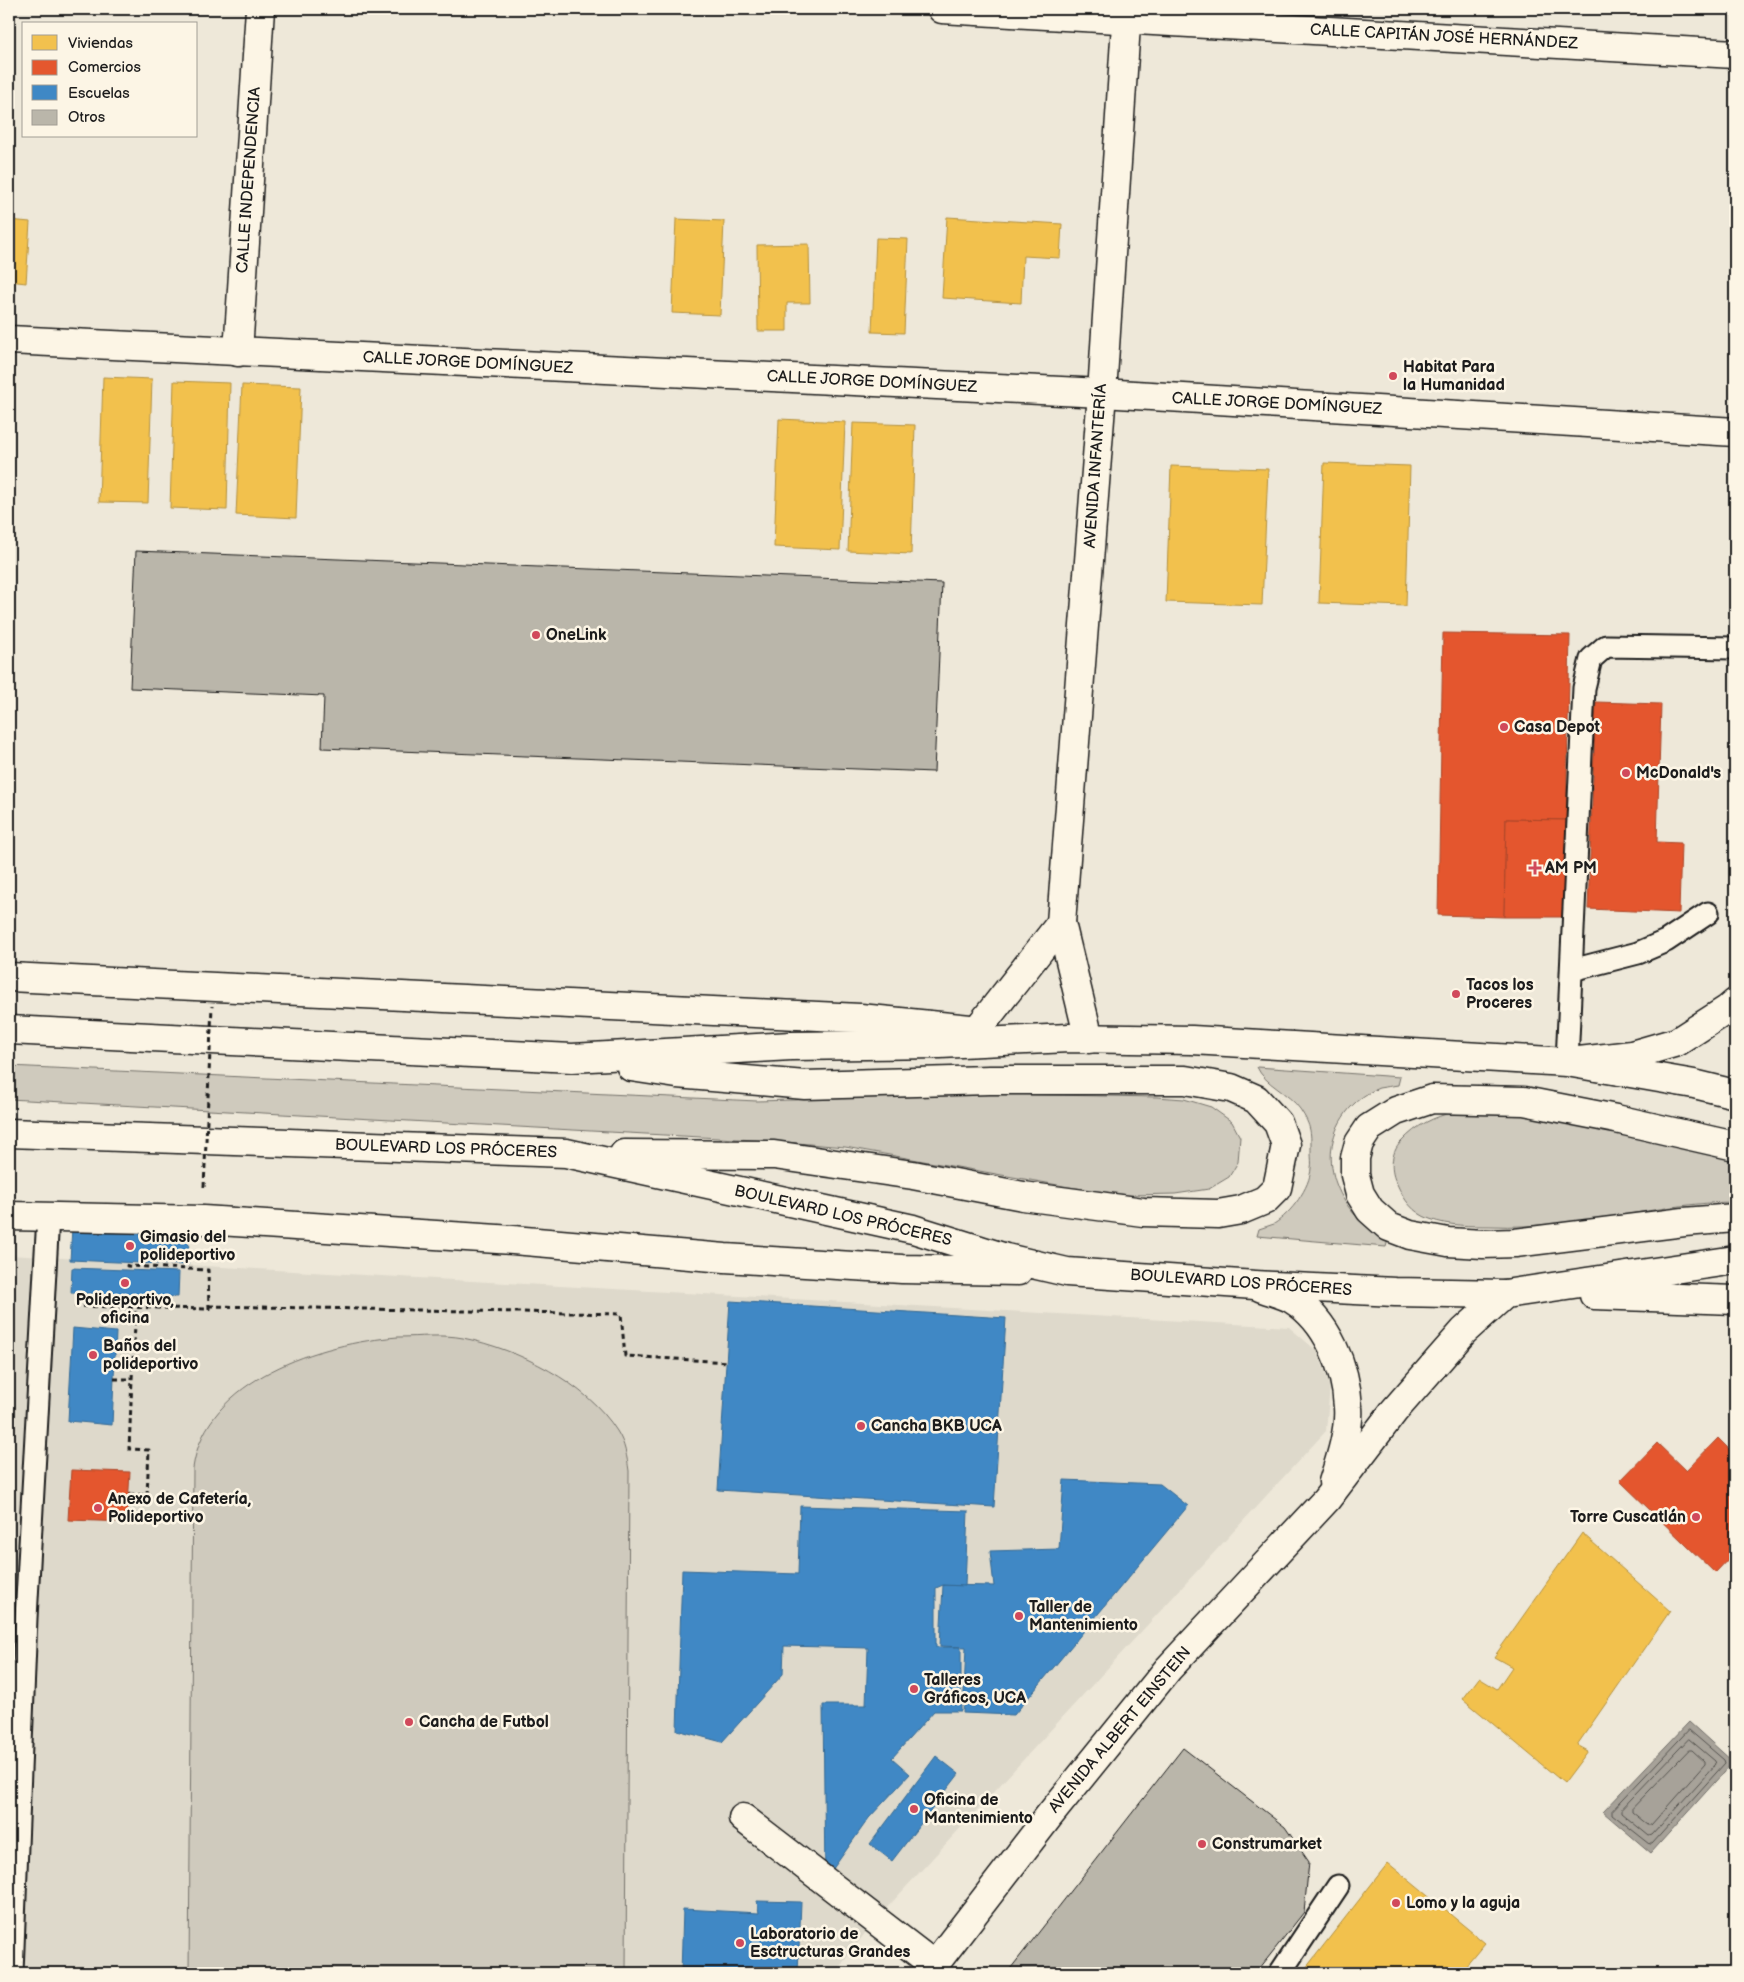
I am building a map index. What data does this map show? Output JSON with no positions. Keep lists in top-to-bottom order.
{
  "streets": {
    "main road": [
      "CALLE CAPITÁN JOSÉ HERNÁNDEZ",
      "CALLE INDEPENDENCIA",
      "CALLE JORGE DOMÍNGUEZ",
      "AVENIDA INFANTERÍA",
      "BOULEVARD LOS PRÓCERES",
      "AVENIDA ALBERT EINSTEIN"
    ]
  },
  "crossings": [
    ["CALLE CAPITÁN JOSÉ HERNÁNDEZ", "AVENIDA INFANTERÍA"],
    ["CALLE INDEPENDENCIA", "CALLE JORGE DOMÍNGUEZ"],
    ["CALLE JORGE DOMÍNGUEZ", "AVENIDA INFANTERÍA"],
    ["BOULEVARD LOS PRÓCERES", "AVENIDA ALBERT EINSTEIN"]
  ],
  "places": {
    "other": [
      "Habitat Para la Humanidad",
      "OneLink",
      "Casa Depot",
      "McDonald's",
      "Tacos los Proceres",
      "Gimasio del polideportivo",
      "Polideportivo, oficina",
      "Baños del polideportivo",
      "Cancha BKB UCA",
      "Anexo de Cafetería, Polideportivo",
      "Torre Cuscatlán",
      "Taller de Mantenimiento",
      "Talleres Gráficos, UCA",
      "Cancha de Futbol",
      "Oficina de Mantenimiento",
      "Construmarket",
      "Lomo y la aguja",
      "Laboratorio de Esctructuras Grandes"
    ],
    "health": ["AM PM"]
  },
  "legend": [
    "Viviendas",
    "Comercios",
    "Escuelas",
    "Otros"
  ]
}
